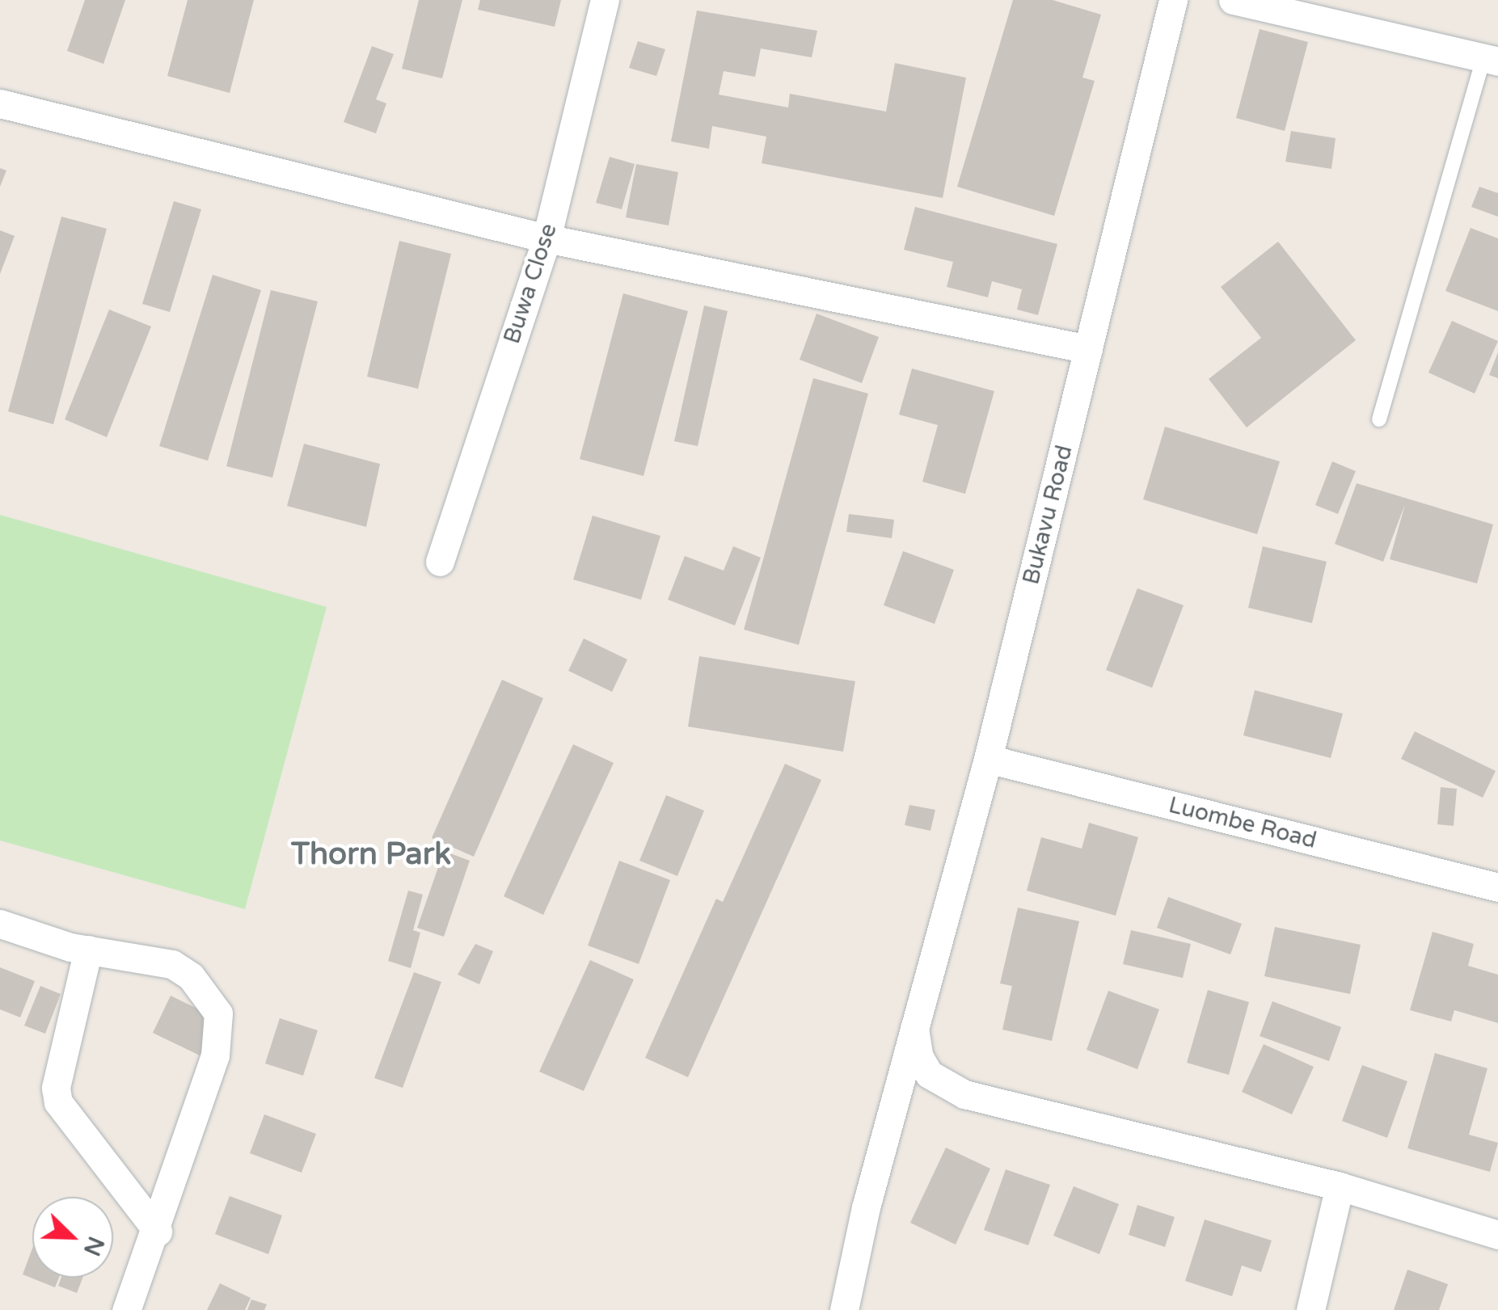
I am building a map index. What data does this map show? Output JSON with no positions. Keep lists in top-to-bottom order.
{
  "streets": {
    "street": ["Buwa Close", "Bukavu Road", "Luombe Road"]
  },
  "crossings": [
    ["Bukavu Road", "Luombe Road"]
  ],
  "districts": ["Thorn Park"],
  "north": "bottom right"
}
